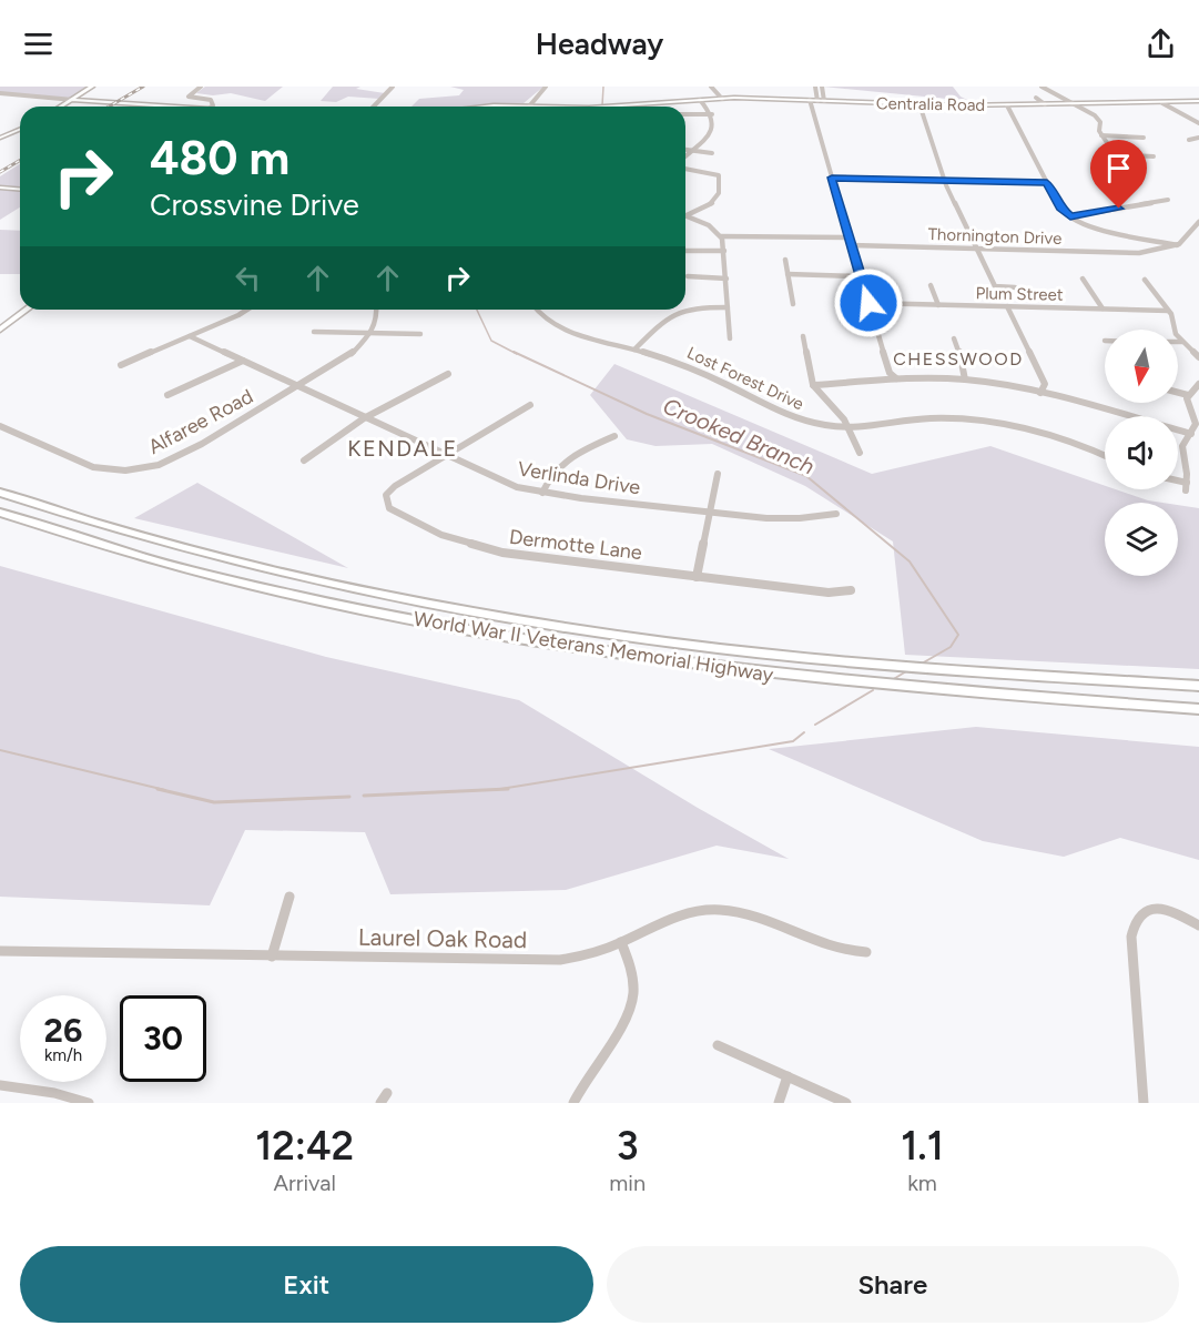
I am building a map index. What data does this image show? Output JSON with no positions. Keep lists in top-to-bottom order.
{
  "streets": {
    "highway": ["World War II Veterans Memorial Highway"],
    "main road": ["Centralia Road"],
    "street": [
      "Thornington Drive",
      "Plum Street",
      "Lost Forest Drive",
      "Alfaree Road",
      "Verlinda Drive",
      "Dermotte Lane",
      "Laurel Oak Road"
    ]
  },
  "crossings": [
    ["Alfaree Road", "Verlinda Drive"],
    ["Verlinda Drive", "Dermotte Lane"]
  ],
  "districts": ["CHESSWOOD", "KENDALE"],
  "water": ["Crooked Branch"],
  "north": "bottom",
  "page": {
    "header": "Headway",
    "turn": ["480 m", "Crossvine Drive"],
    "speed": "26 km/h",
    "limit": "30",
    "eta": [
      "12:42",
      "Arrival",
      "3",
      "min",
      "1.1",
      "km"
    ],
    "buttons": ["Exit", "Share"]
  }
}
